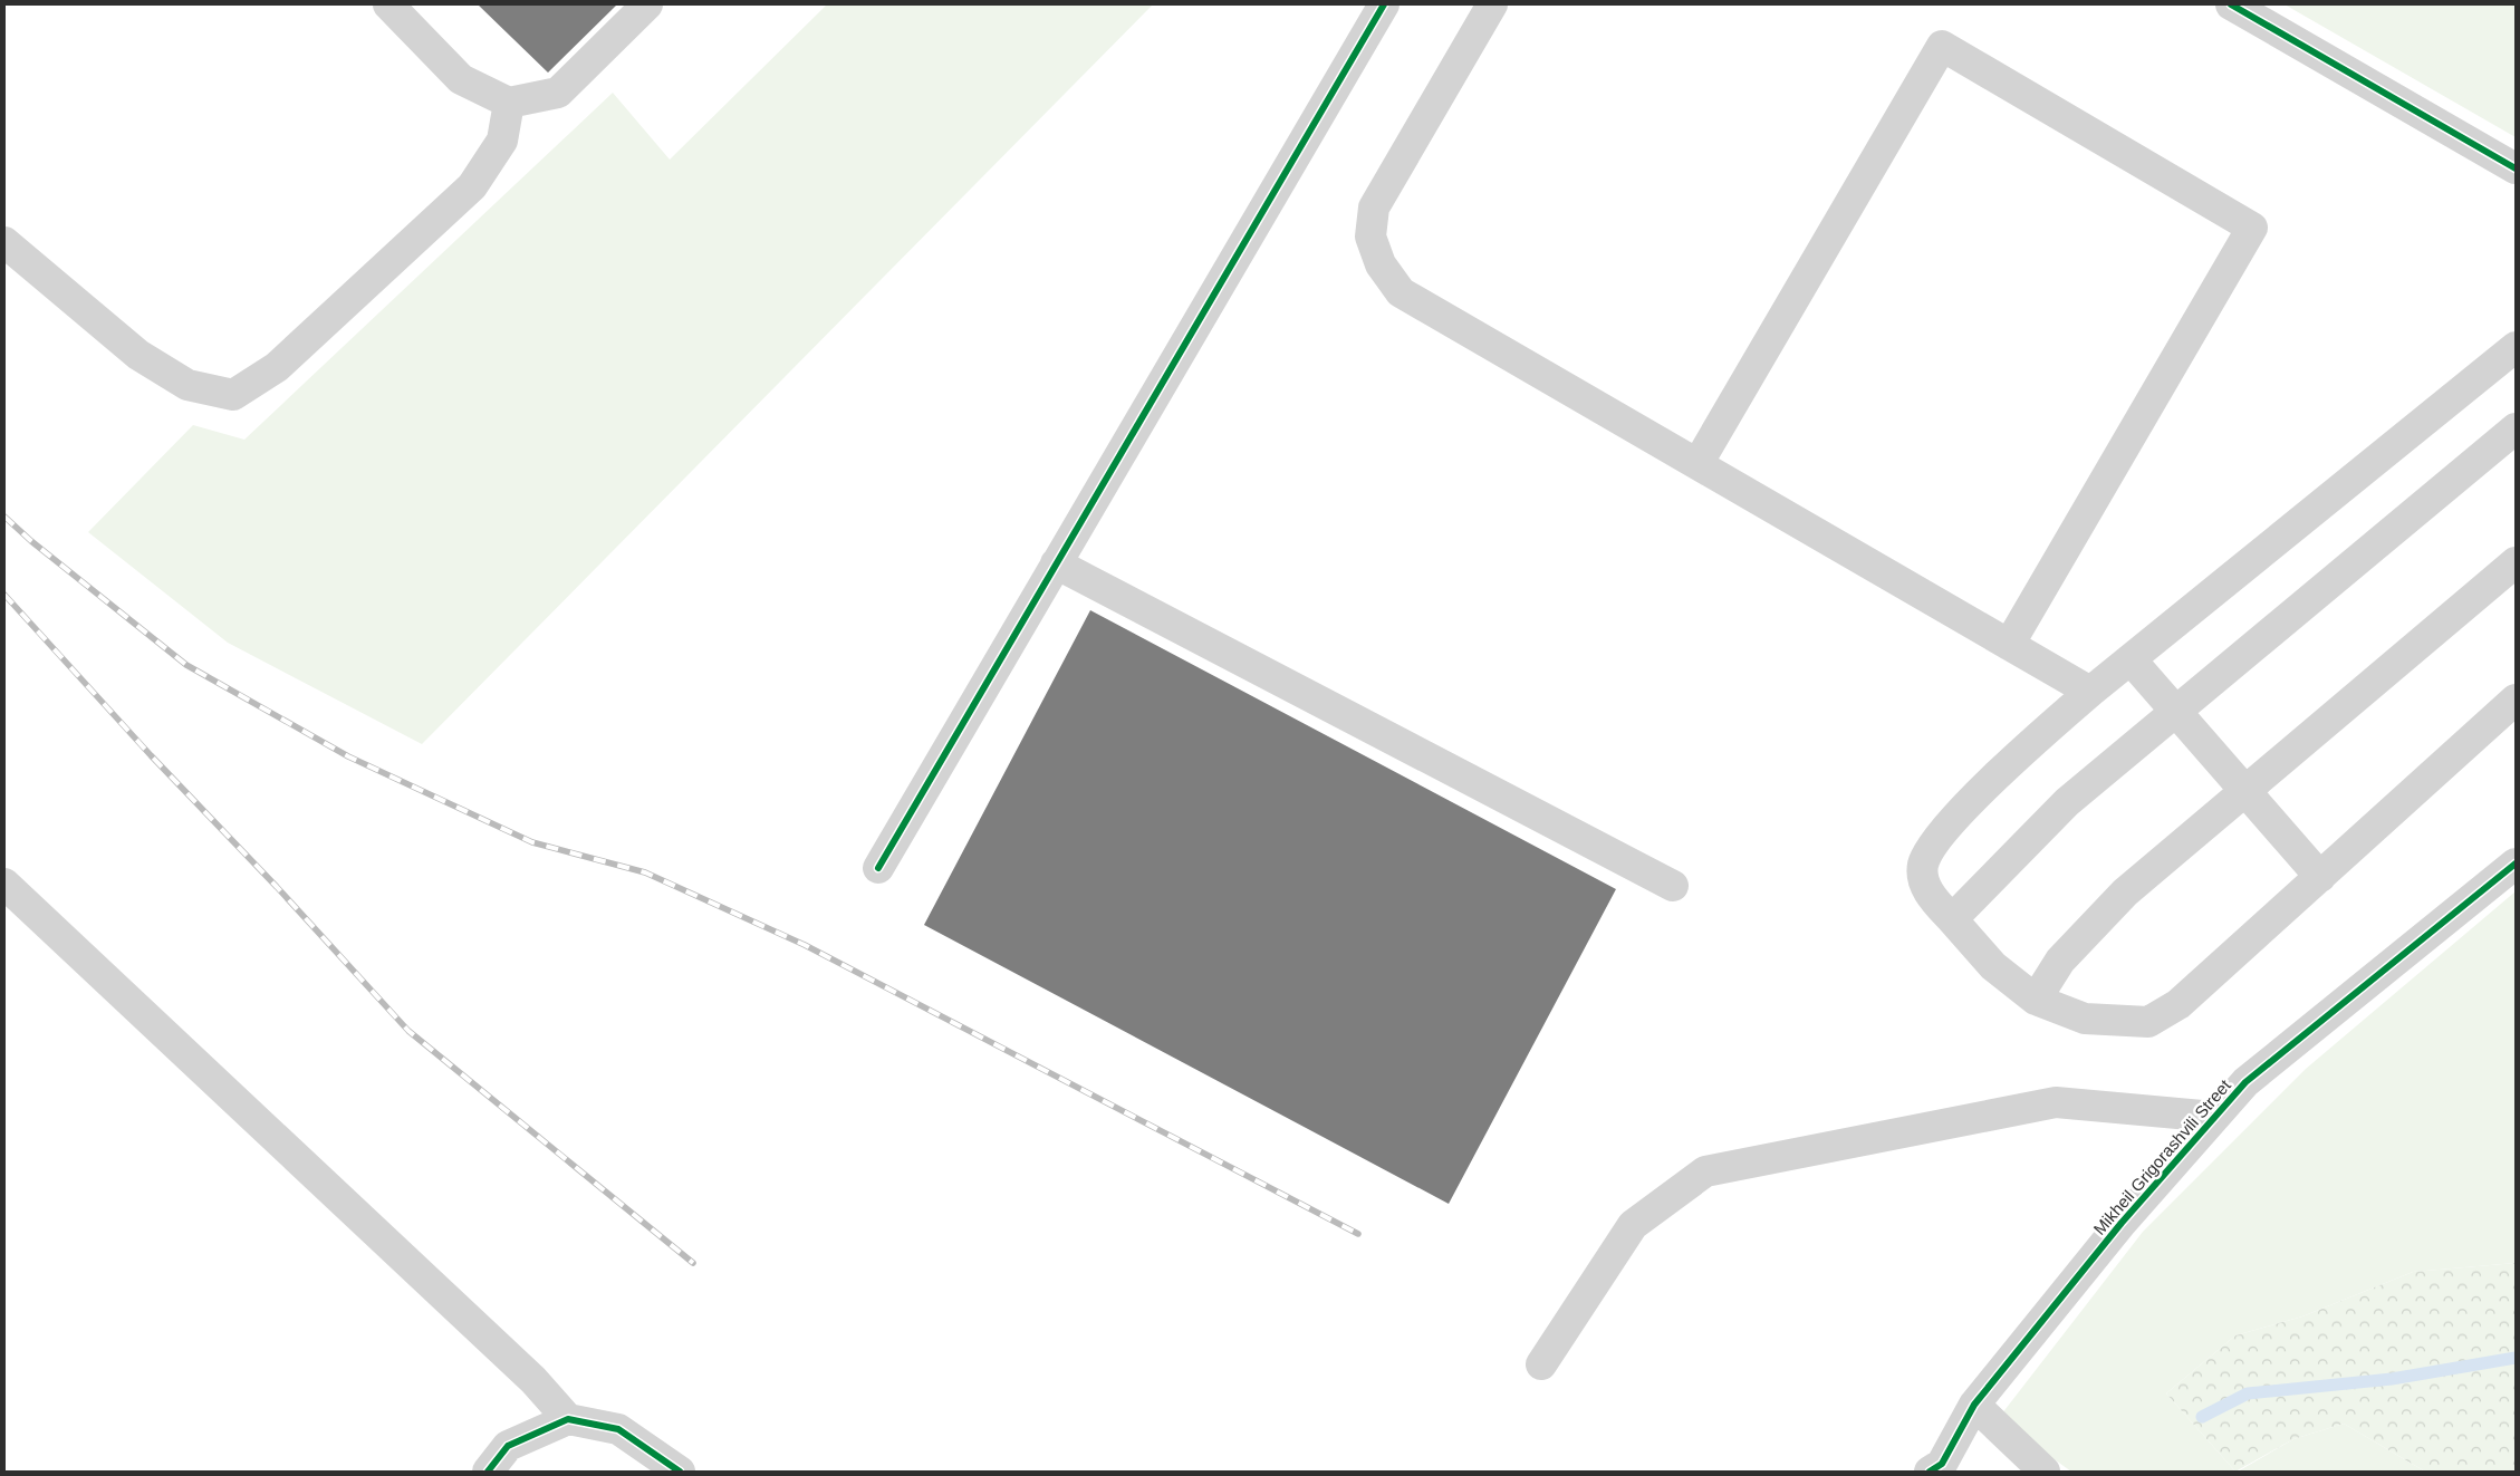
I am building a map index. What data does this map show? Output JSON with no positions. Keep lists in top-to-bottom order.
{
  "streets": {
    "street": ["Mikheil Grigorashvili Street"]
  }
}
